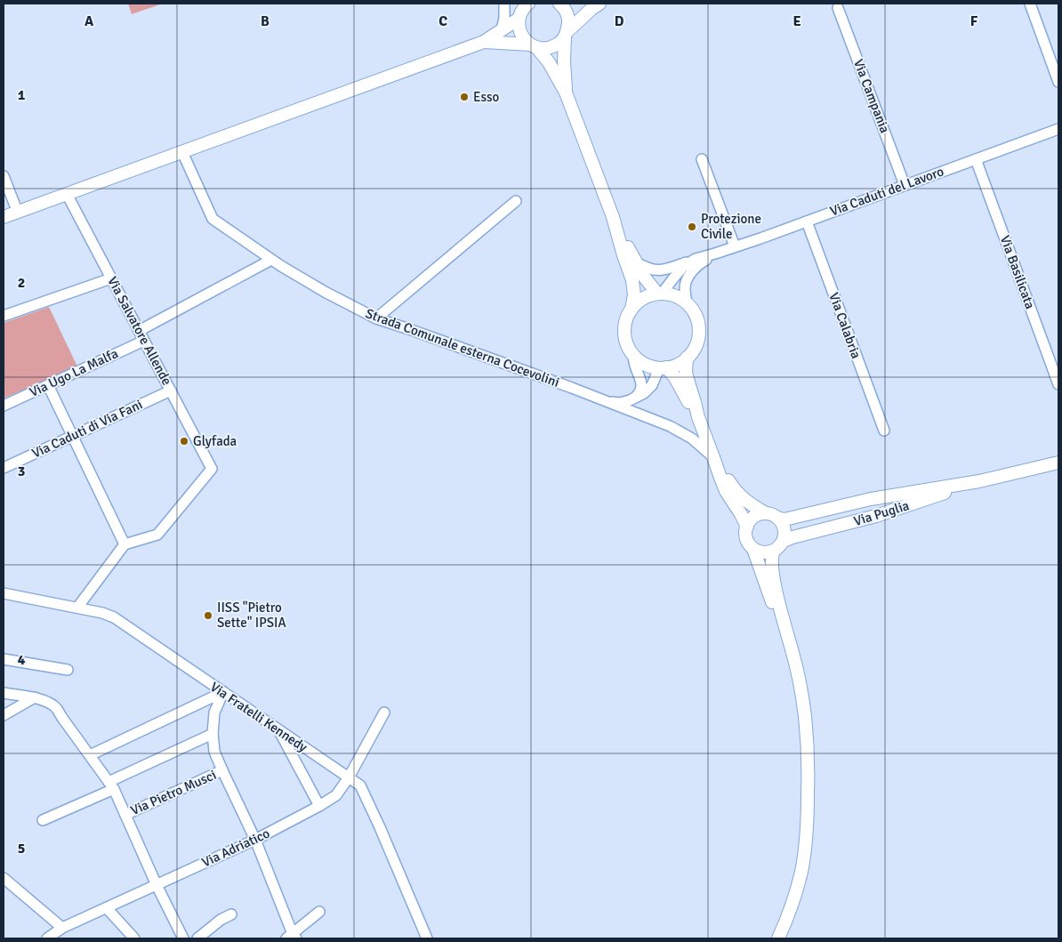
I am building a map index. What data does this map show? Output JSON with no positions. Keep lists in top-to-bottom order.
{
  "streets": {
    "main road": ["Via Puglia"],
    "street": [
      "Via Campania",
      "Via Caduti del Lavoro",
      "Via Basilicata",
      "Via Calabria",
      "Via Salvatore Allende",
      "Strada Comunale esterna Cocevolini",
      "Via Ugo La Malfa",
      "Via Caduti di Via Fani",
      "Via Fratelli Kennedy",
      "Via Pietro Musci",
      "Via Adriatico"
    ]
  },
  "crossings": [
    ["Via Campania", "Via Caduti del Lavoro"],
    ["Via Caduti del Lavoro", "Via Basilicata"],
    ["Via Caduti del Lavoro", "Via Calabria"],
    ["Via Salvatore Allende", "Via Ugo La Malfa"],
    ["Via Salvatore Allende", "Via Caduti di Via Fani"],
    ["Via Fratelli Kennedy", "Via Adriatico"]
  ],
  "places": [
    "Esso",
    "Protezione Civile",
    "Glyfada",
    "IISS \"Pietro Sette\" IPSIA"
  ],
  "grid": {
    "columns": [
      "A",
      "B",
      "C",
      "D",
      "E",
      "F"
    ],
    "rows": [
      "1",
      "2",
      "3",
      "4",
      "5"
    ]
  }
}
